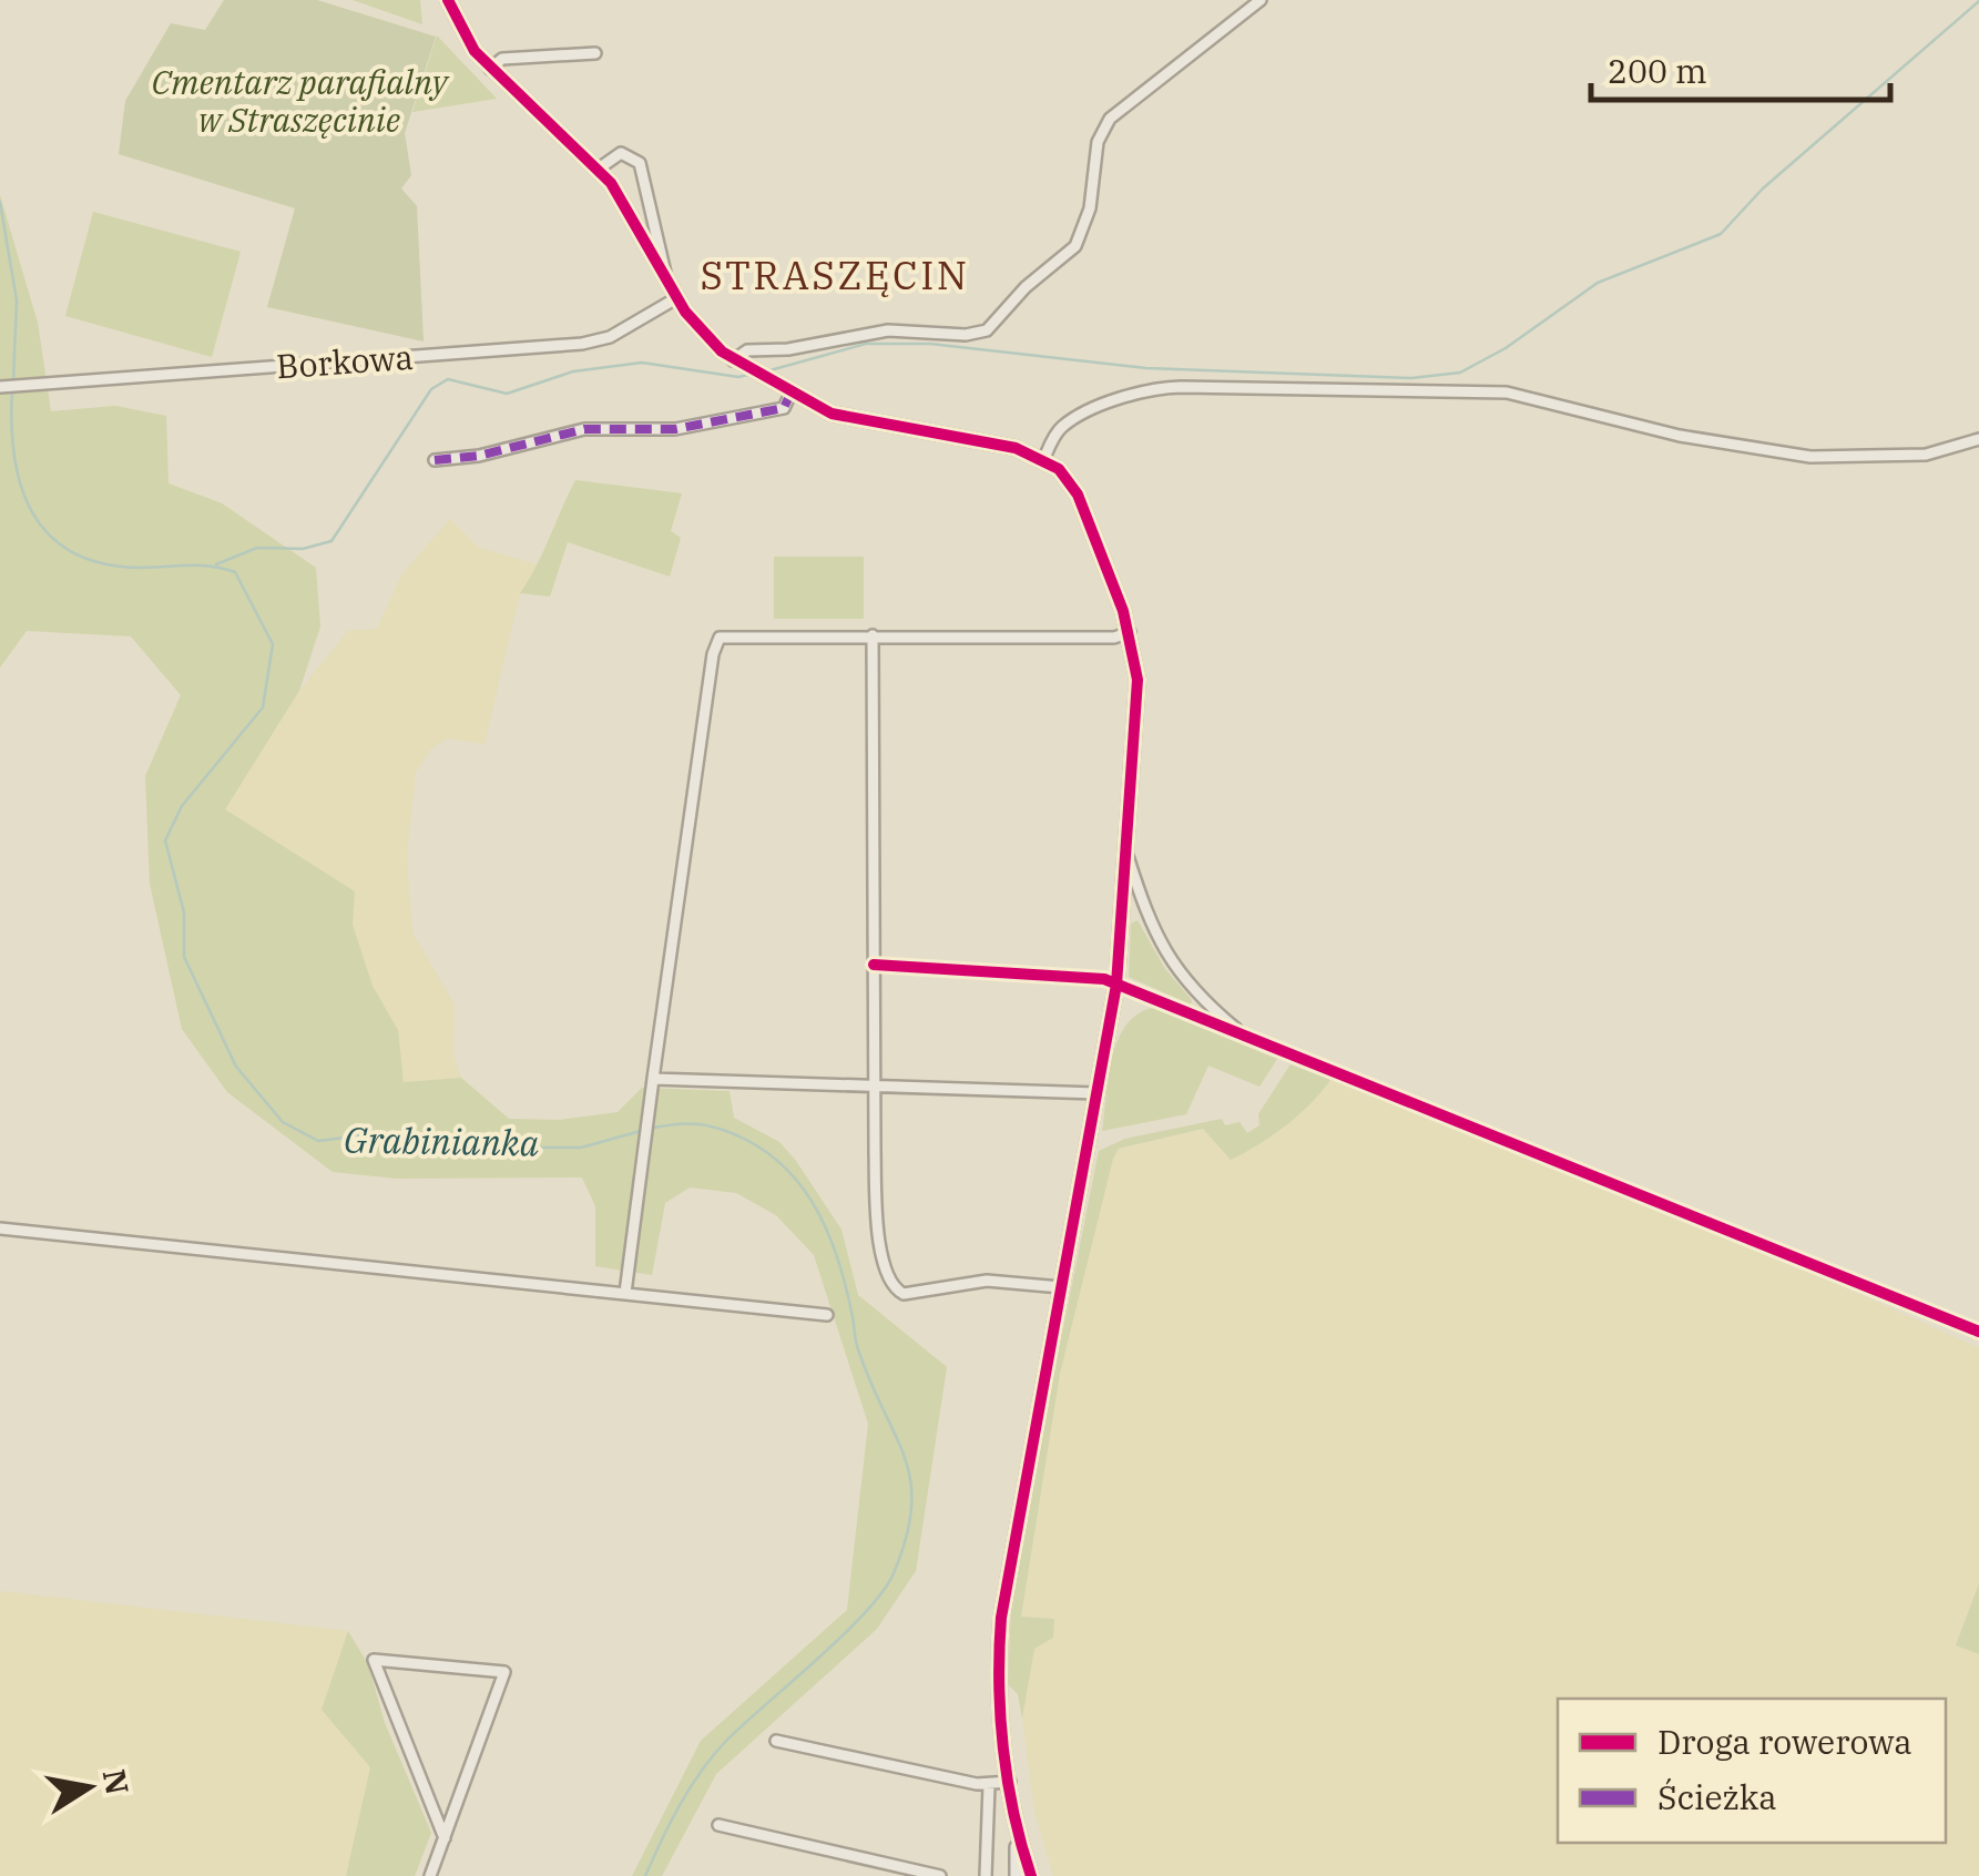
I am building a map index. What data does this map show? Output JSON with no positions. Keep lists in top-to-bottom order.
{
  "streets": {
    "street": ["Borkowa"]
  },
  "districts": ["STRASZĘCIN"],
  "water": ["Grabinianka"],
  "parks": ["Cmentarz parafialny w Straszęcinie"],
  "legend": ["Droga rowerowa", "Ścieżka"],
  "scale_bar": "200 m",
  "north": "right"
}
